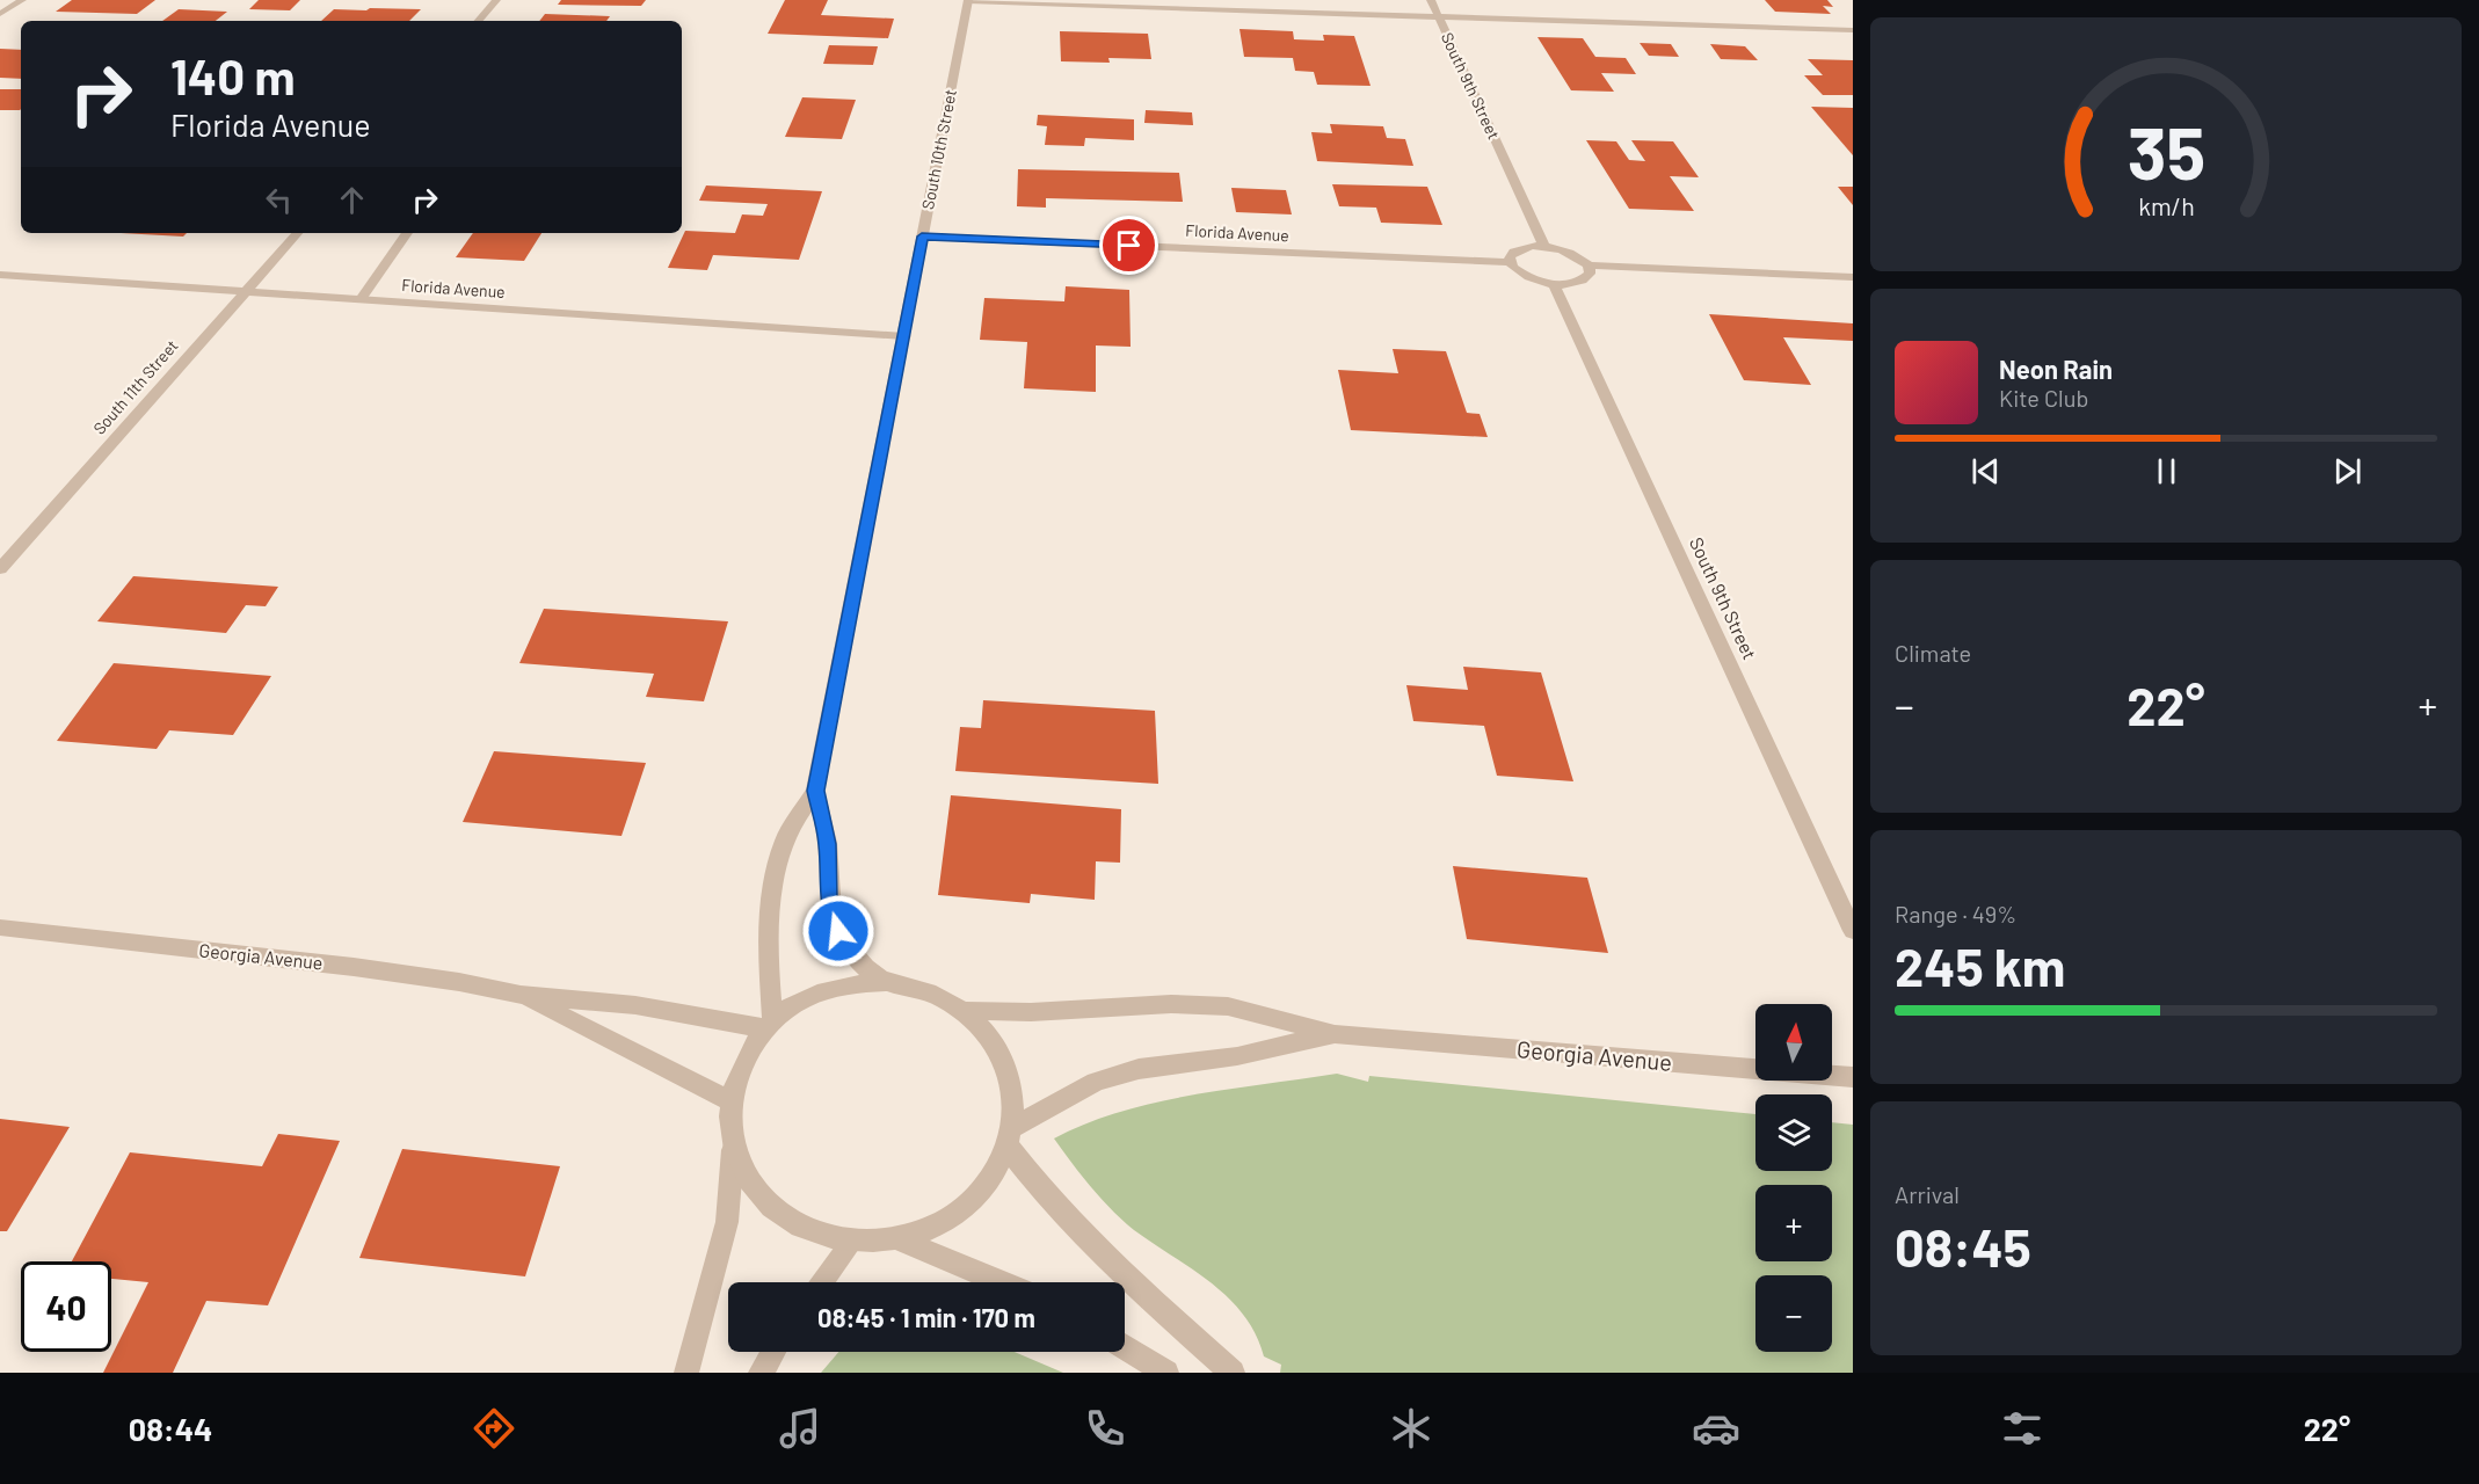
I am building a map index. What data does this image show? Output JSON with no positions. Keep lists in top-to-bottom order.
{
  "streets": {
    "street": [
      "South 9th Street",
      "South 10th Street",
      "Florida Avenue",
      "South 11th Street",
      "Georgia Avenue"
    ]
  },
  "crossings": [
    ["South 10th Street", "Florida Avenue"],
    ["South 10th Street", "Georgia Avenue"],
    ["Florida Avenue", "South 11th Street"]
  ],
  "north": "top",
  "page": {
    "turn": ["140 m", "Florida Avenue"],
    "song": ["Neon Rain", "Kite Club"],
    "tile": [
      "Climate",
      ["Range · 49%", "245 km"],
      ["Arrival", "08:45"]
    ],
    "heat": ["−", "22°", "+"],
    "map_buttons": ["+", "−"],
    "limit": "40",
    "trip": "08:45 · 1 min · 170 m",
    "tabs": ["08:44", "22°"],
    "gauge": ["35", "km/h"]
  }
}
